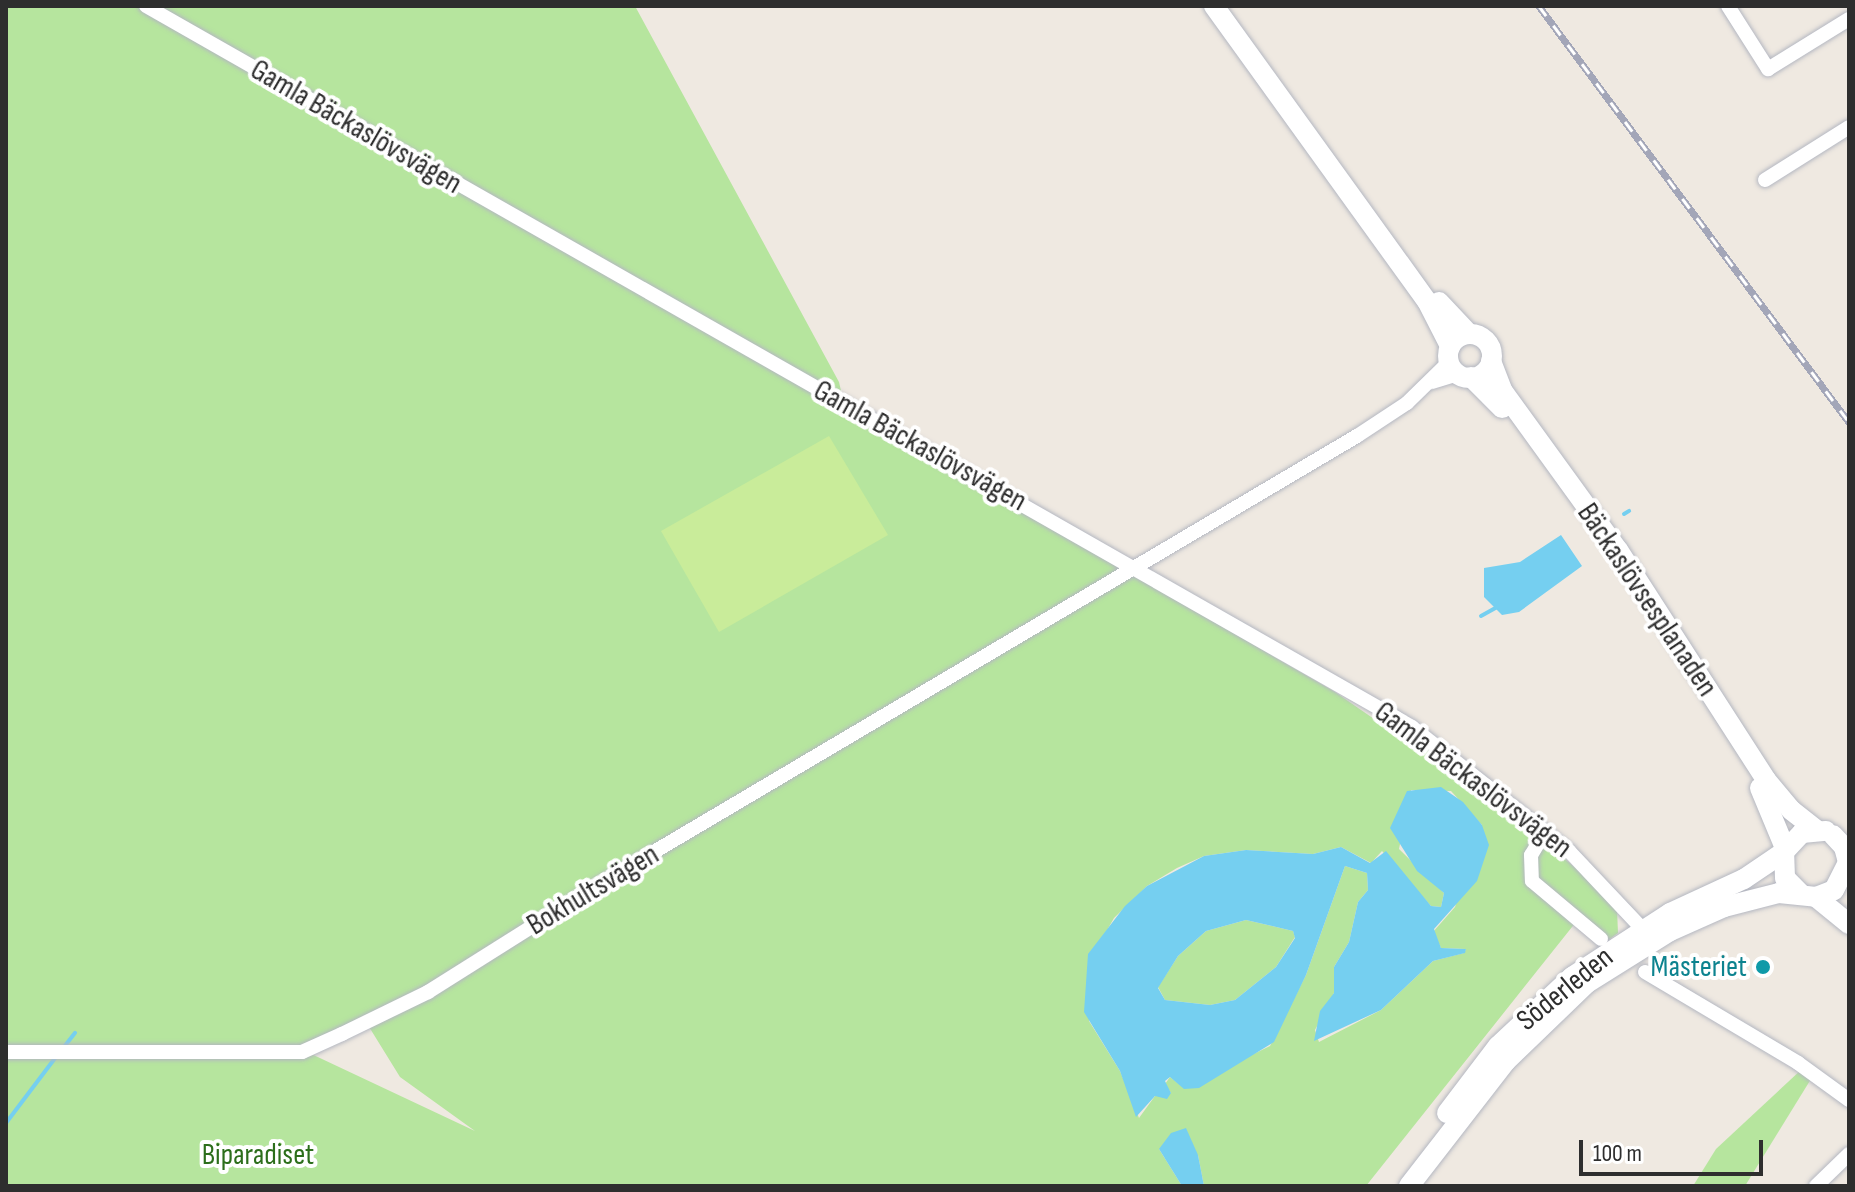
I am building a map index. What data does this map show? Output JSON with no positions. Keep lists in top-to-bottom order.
{
  "streets": {
    "street": [
      "Gamla Bäckaslövsvägen",
      "Bäckaslövsesplanaden",
      "Bokhultsvägen",
      "Söderleden"
    ]
  },
  "crossings": [
    ["Gamla Bäckaslövsvägen", "Bokhultsvägen"],
    ["Gamla Bäckaslövsvägen", "Söderleden"],
    ["Bäckaslövsesplanaden", "Bokhultsvägen"],
    ["Bäckaslövsesplanaden", "Söderleden"]
  ],
  "parks": ["Biparadiset"],
  "places": ["Mästeriet"],
  "scale_bar": "100 m"
}
